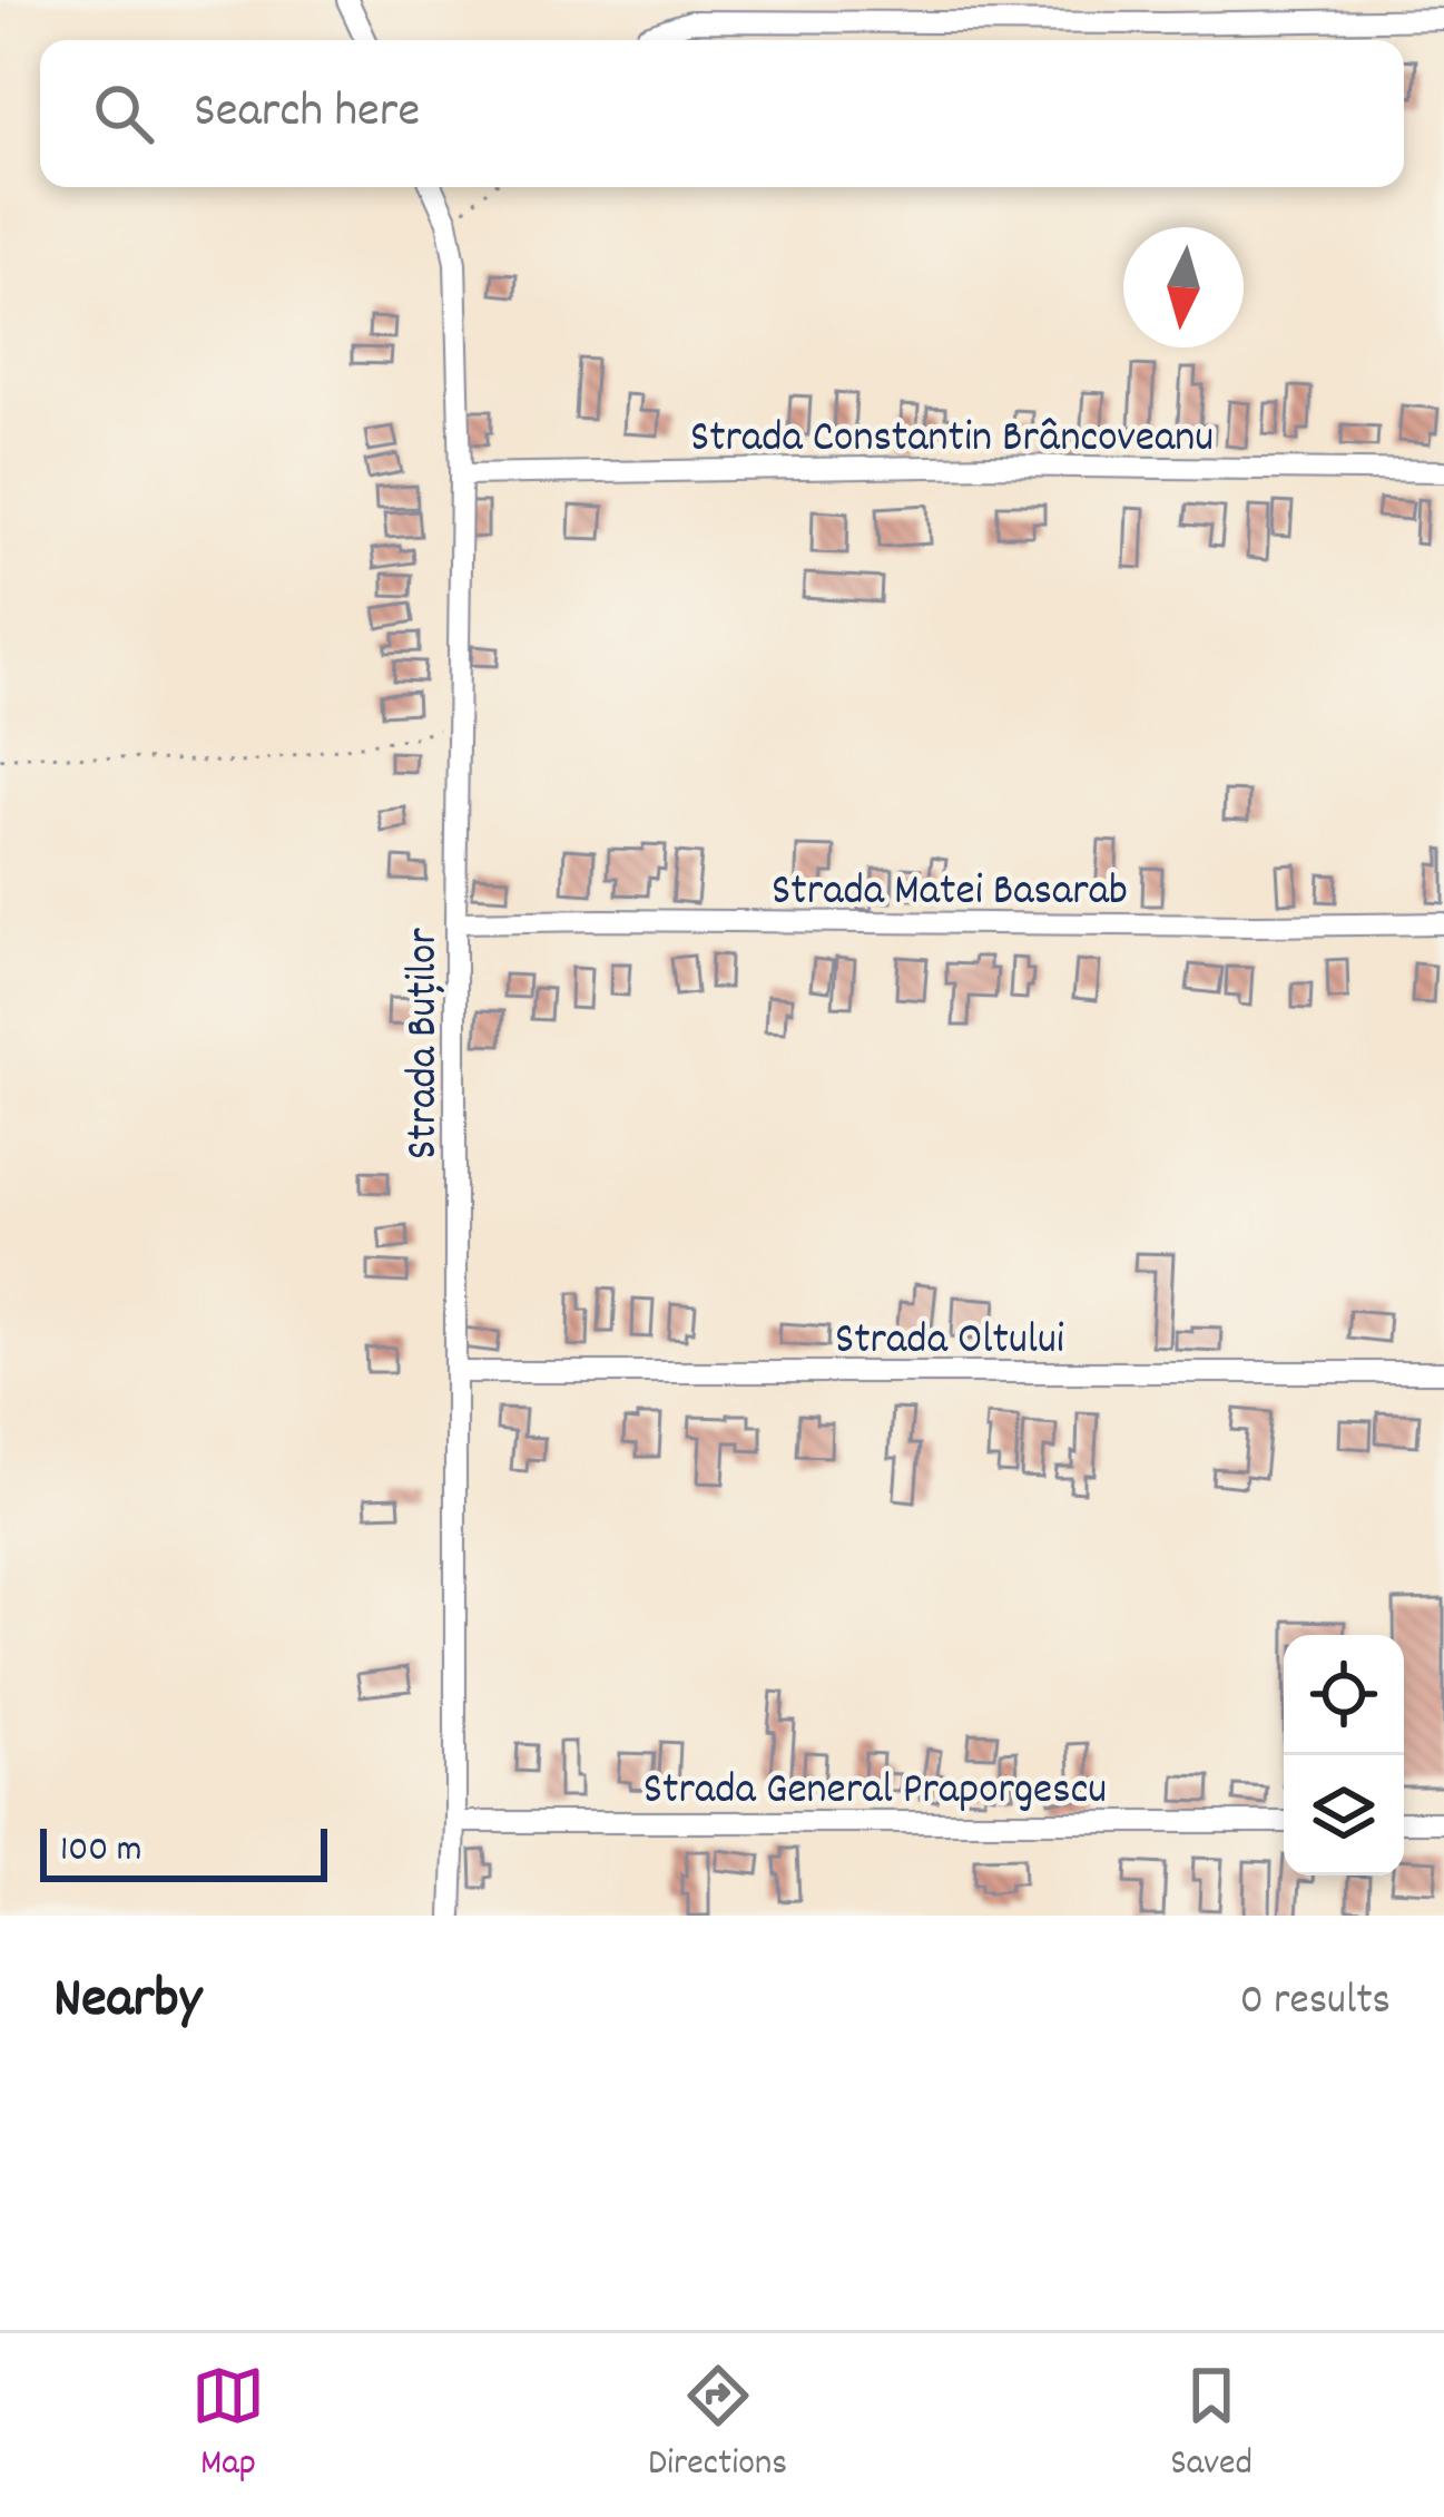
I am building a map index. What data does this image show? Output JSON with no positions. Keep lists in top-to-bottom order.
{
  "streets": {
    "street": [
      "Strada Constantin Brâncoveanu",
      "Strada Matei Basarab",
      "Strada Buților",
      "Strada Oltului",
      "Strada General Praporgescu"
    ]
  },
  "crossings": [
    ["Strada Constantin Brâncoveanu", "Strada Buților"],
    ["Strada Matei Basarab", "Strada Buților"],
    ["Strada Buților", "Strada Oltului"],
    ["Strada Buților", "Strada General Praporgescu"]
  ],
  "scale_bar": "100 m",
  "north": "bottom",
  "page": {
    "search": "Search here",
    "scale": "100 m",
    "heading": ["Nearby", "0 results"],
    "nav": ["Map", "Directions", "Saved"]
  }
}
